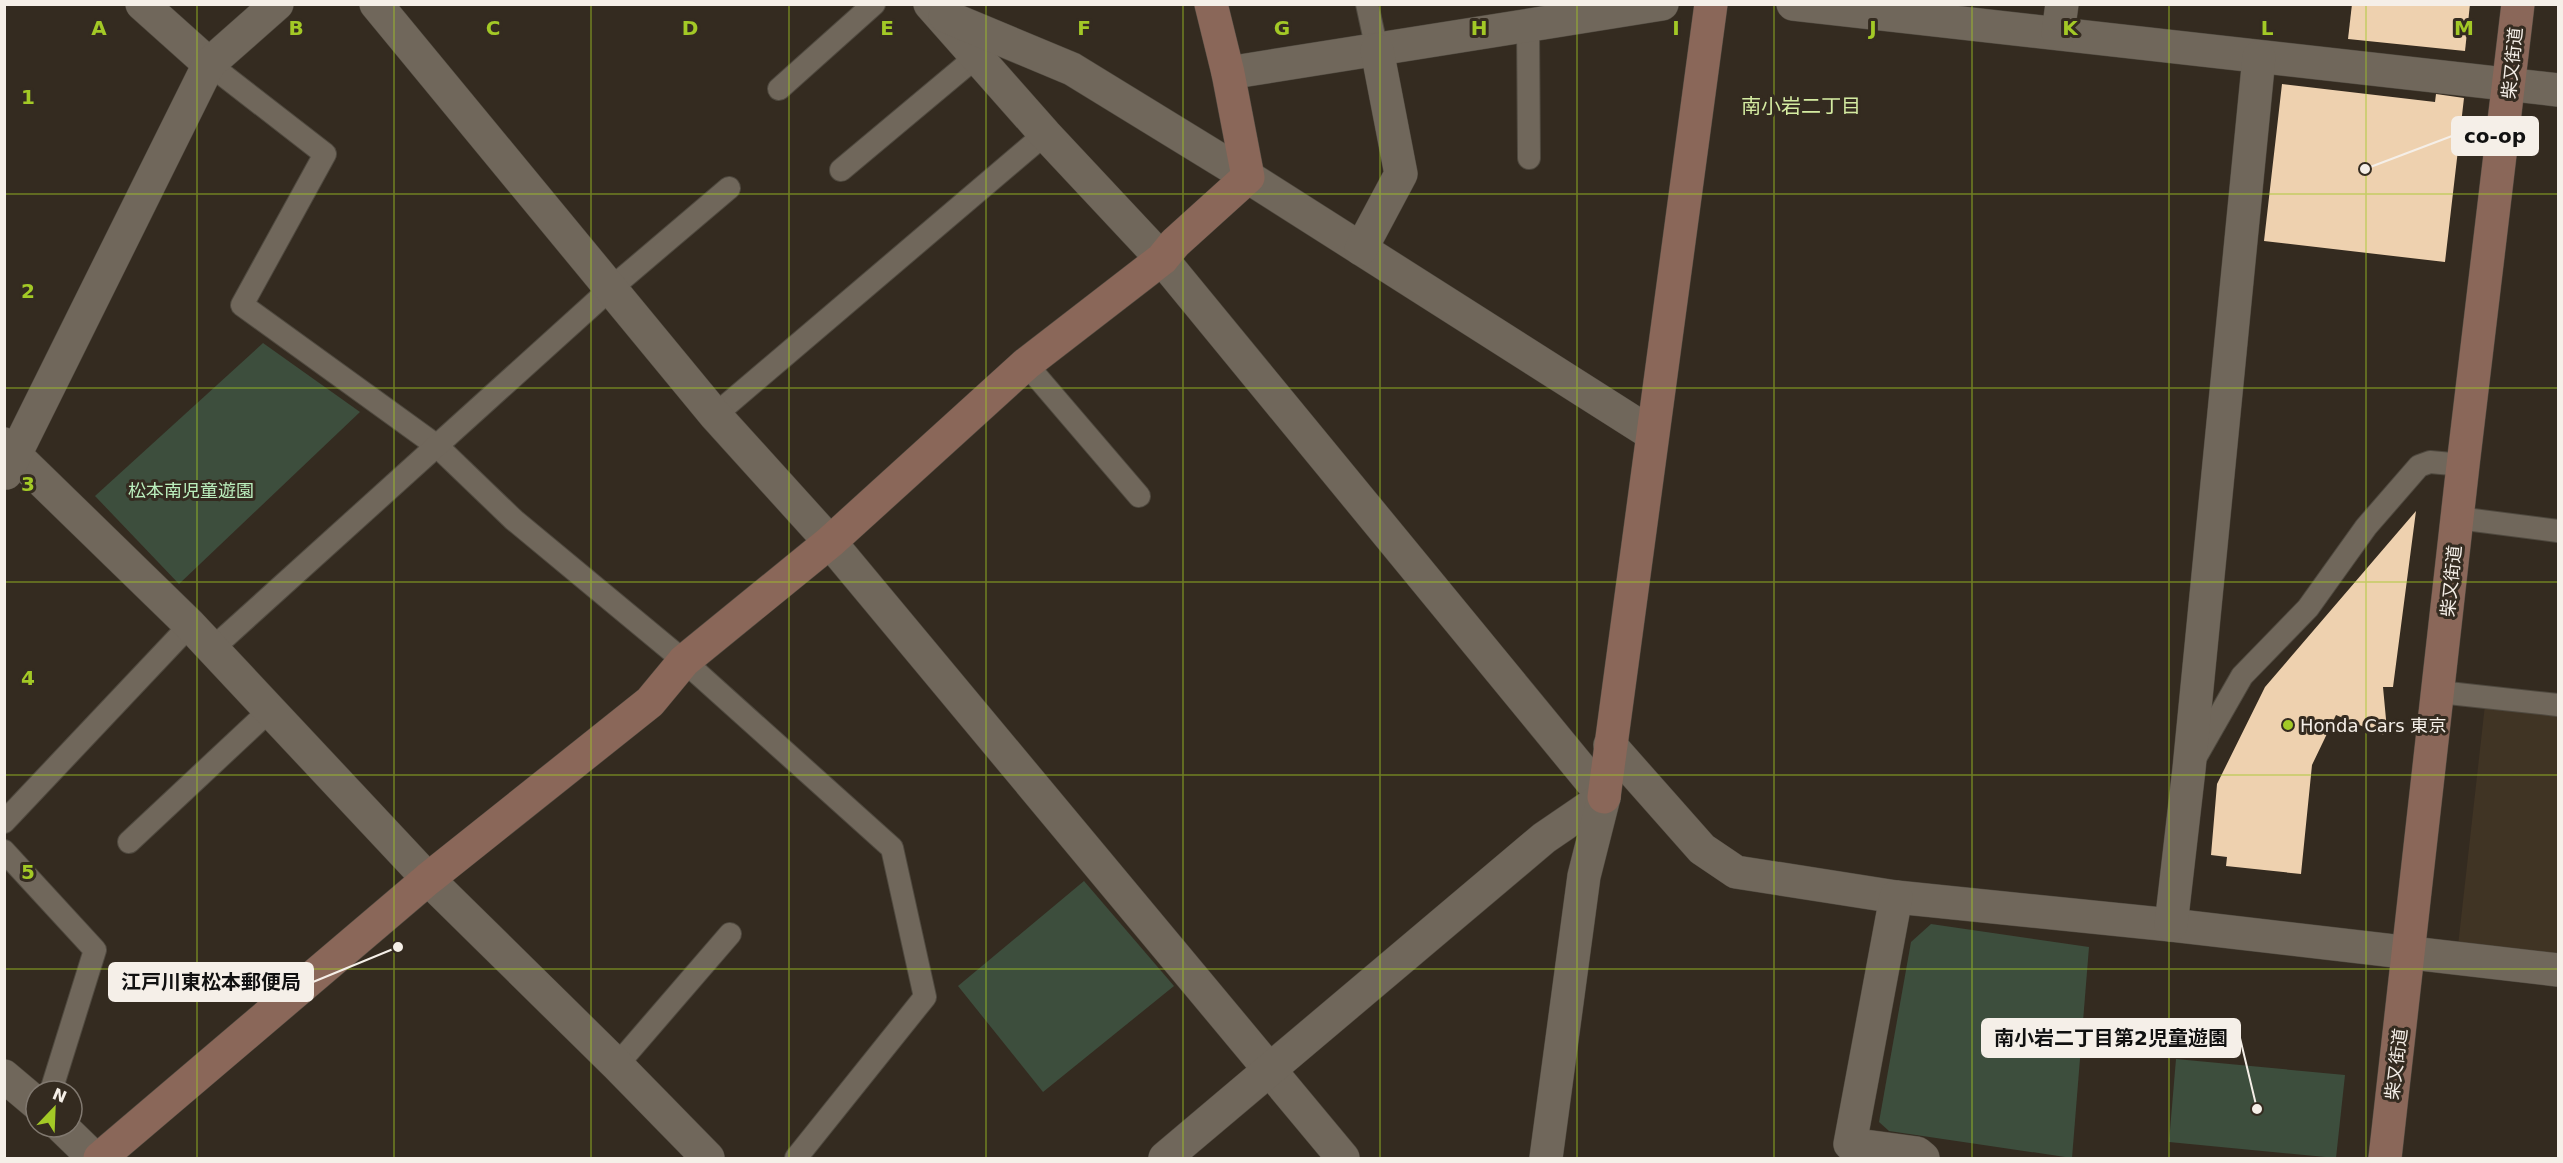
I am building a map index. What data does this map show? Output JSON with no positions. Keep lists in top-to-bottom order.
{
  "streets": {
    "street": ["柴又街道"]
  },
  "districts": ["南小岩二丁目"],
  "parks": ["松本南児童遊園"],
  "places": [
    "co-op",
    "Honda Cars 東京",
    "江戸川東松本郵便局",
    "南小岩二丁目第2児童遊園"
  ],
  "north": "top right",
  "grid": {
    "columns": [
      "A",
      "B",
      "C",
      "D",
      "E",
      "F",
      "G",
      "H",
      "I",
      "J",
      "K",
      "L",
      "M"
    ],
    "rows": [
      "1",
      "2",
      "3",
      "4",
      "5"
    ]
  }
}
